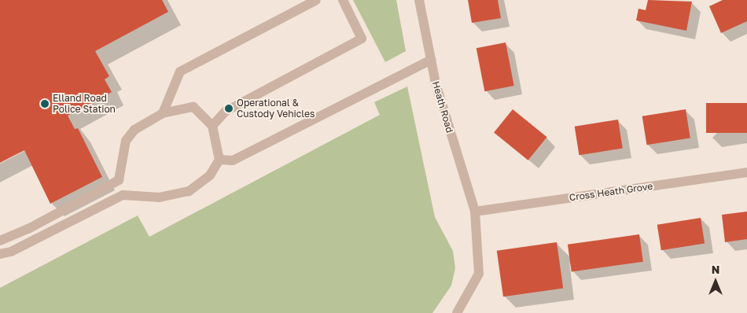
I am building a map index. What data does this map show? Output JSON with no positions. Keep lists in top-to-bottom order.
{
  "streets": {
    "street": ["Heath Road", "Cross Heath Grove"]
  },
  "crossings": [
    ["Heath Road", "Cross Heath Grove"]
  ],
  "places": ["Elland Road Police Station", "Operational & Custody Vehicles"],
  "north": "top"
}
